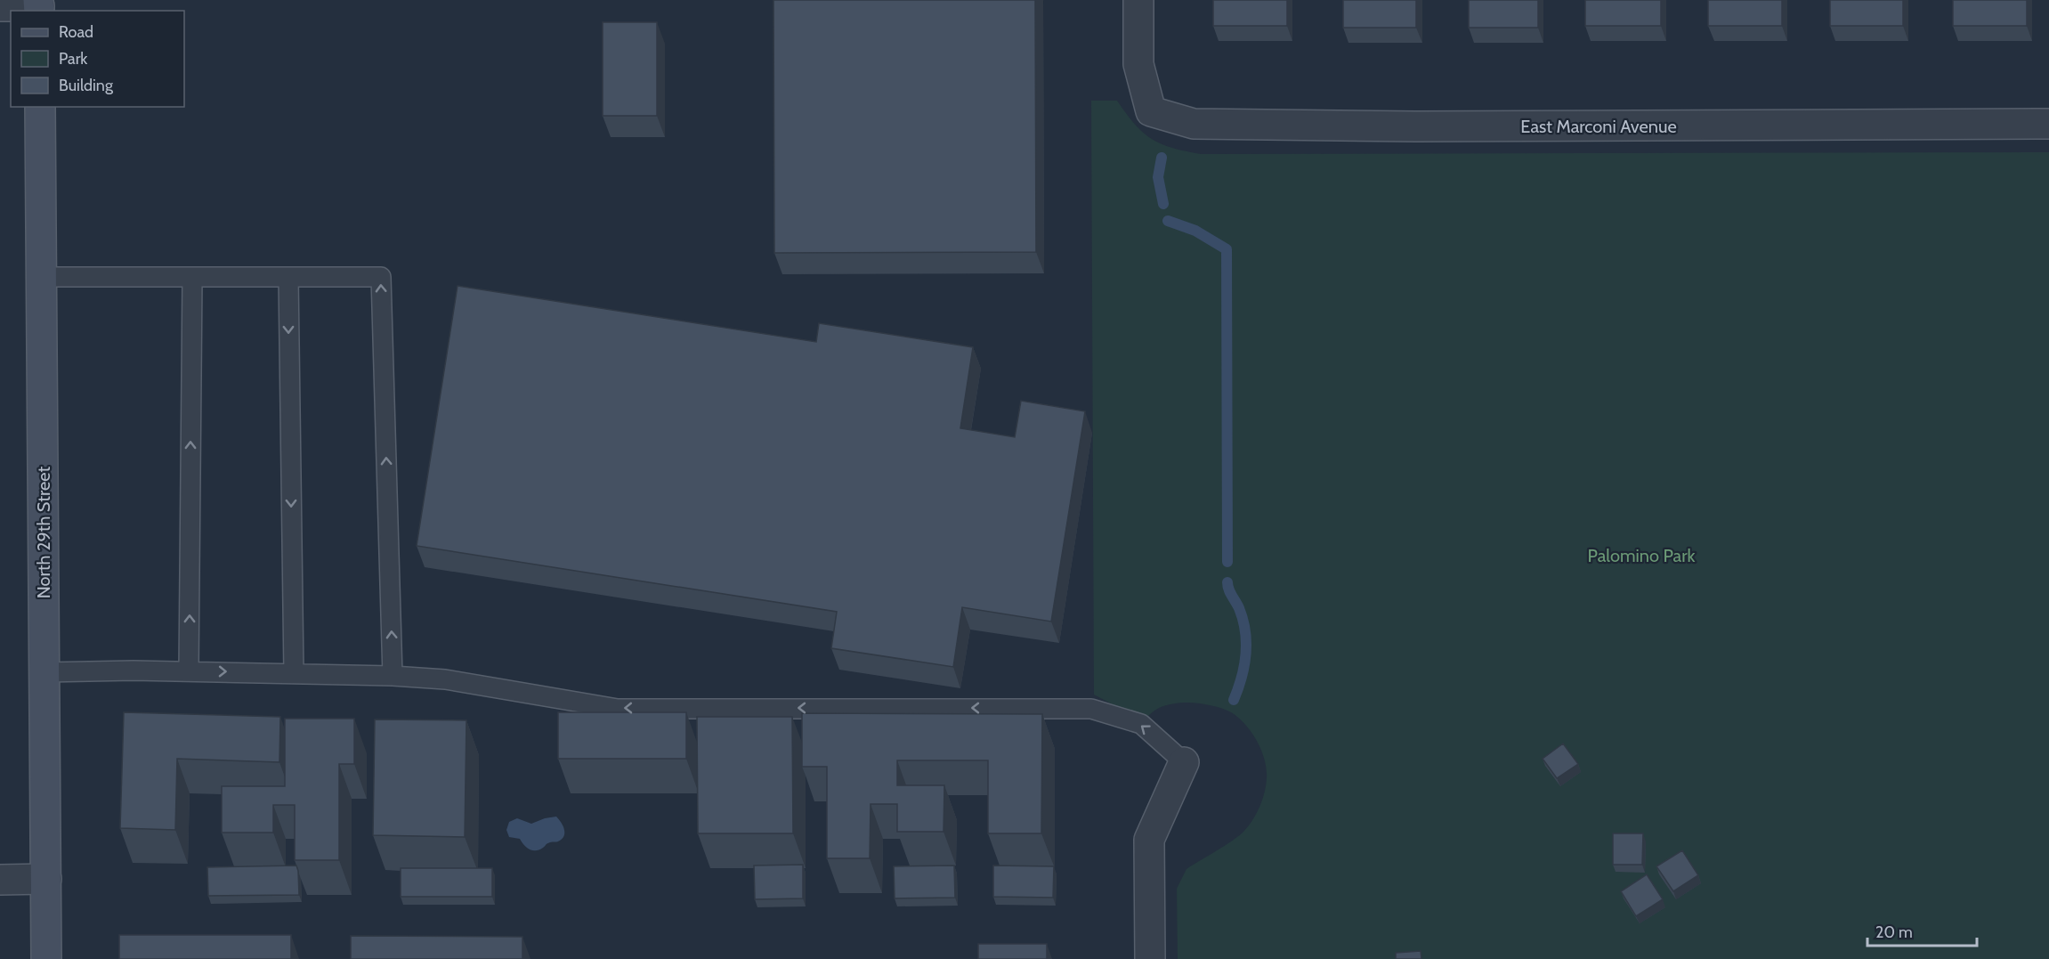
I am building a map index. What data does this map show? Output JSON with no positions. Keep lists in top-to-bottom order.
{
  "streets": {
    "street": ["East Marconi Avenue", "North 29th Street"]
  },
  "parks": ["Palomino Park"],
  "legend": ["Road", "Park", "Building"],
  "scale_bar": "20 m"
}
